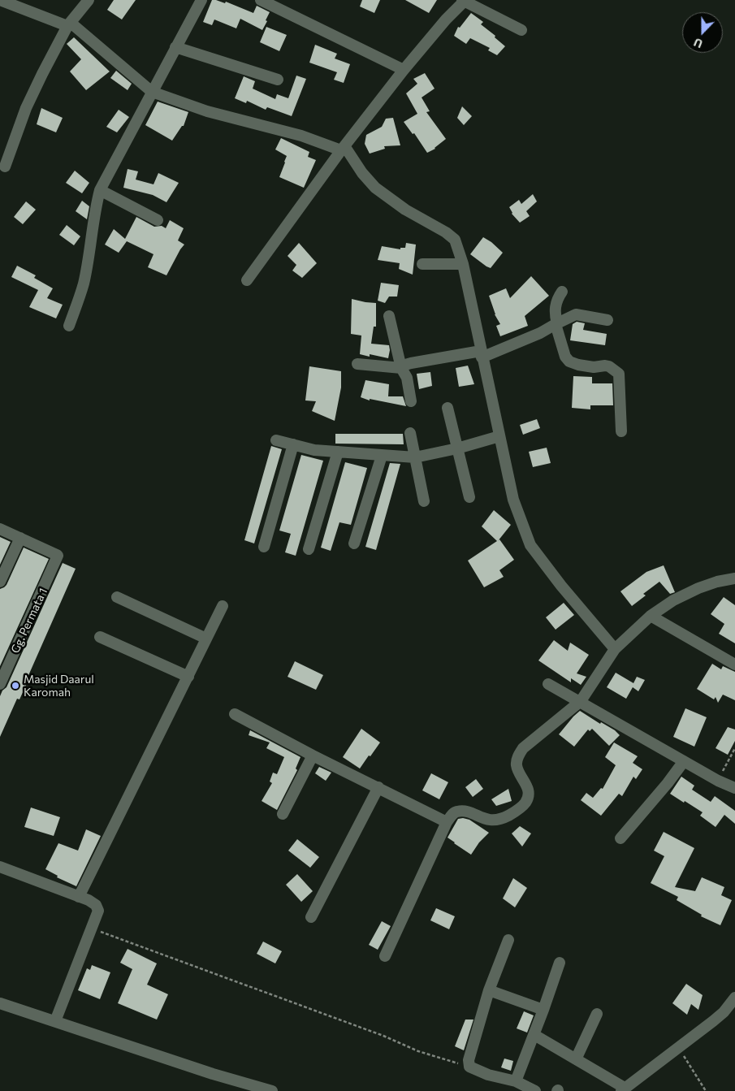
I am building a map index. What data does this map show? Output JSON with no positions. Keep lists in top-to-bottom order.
{
  "streets": {
    "street": ["Gg. Permata 1"]
  },
  "places": ["Masjid Daarul Karomah"],
  "north": "bottom"
}
